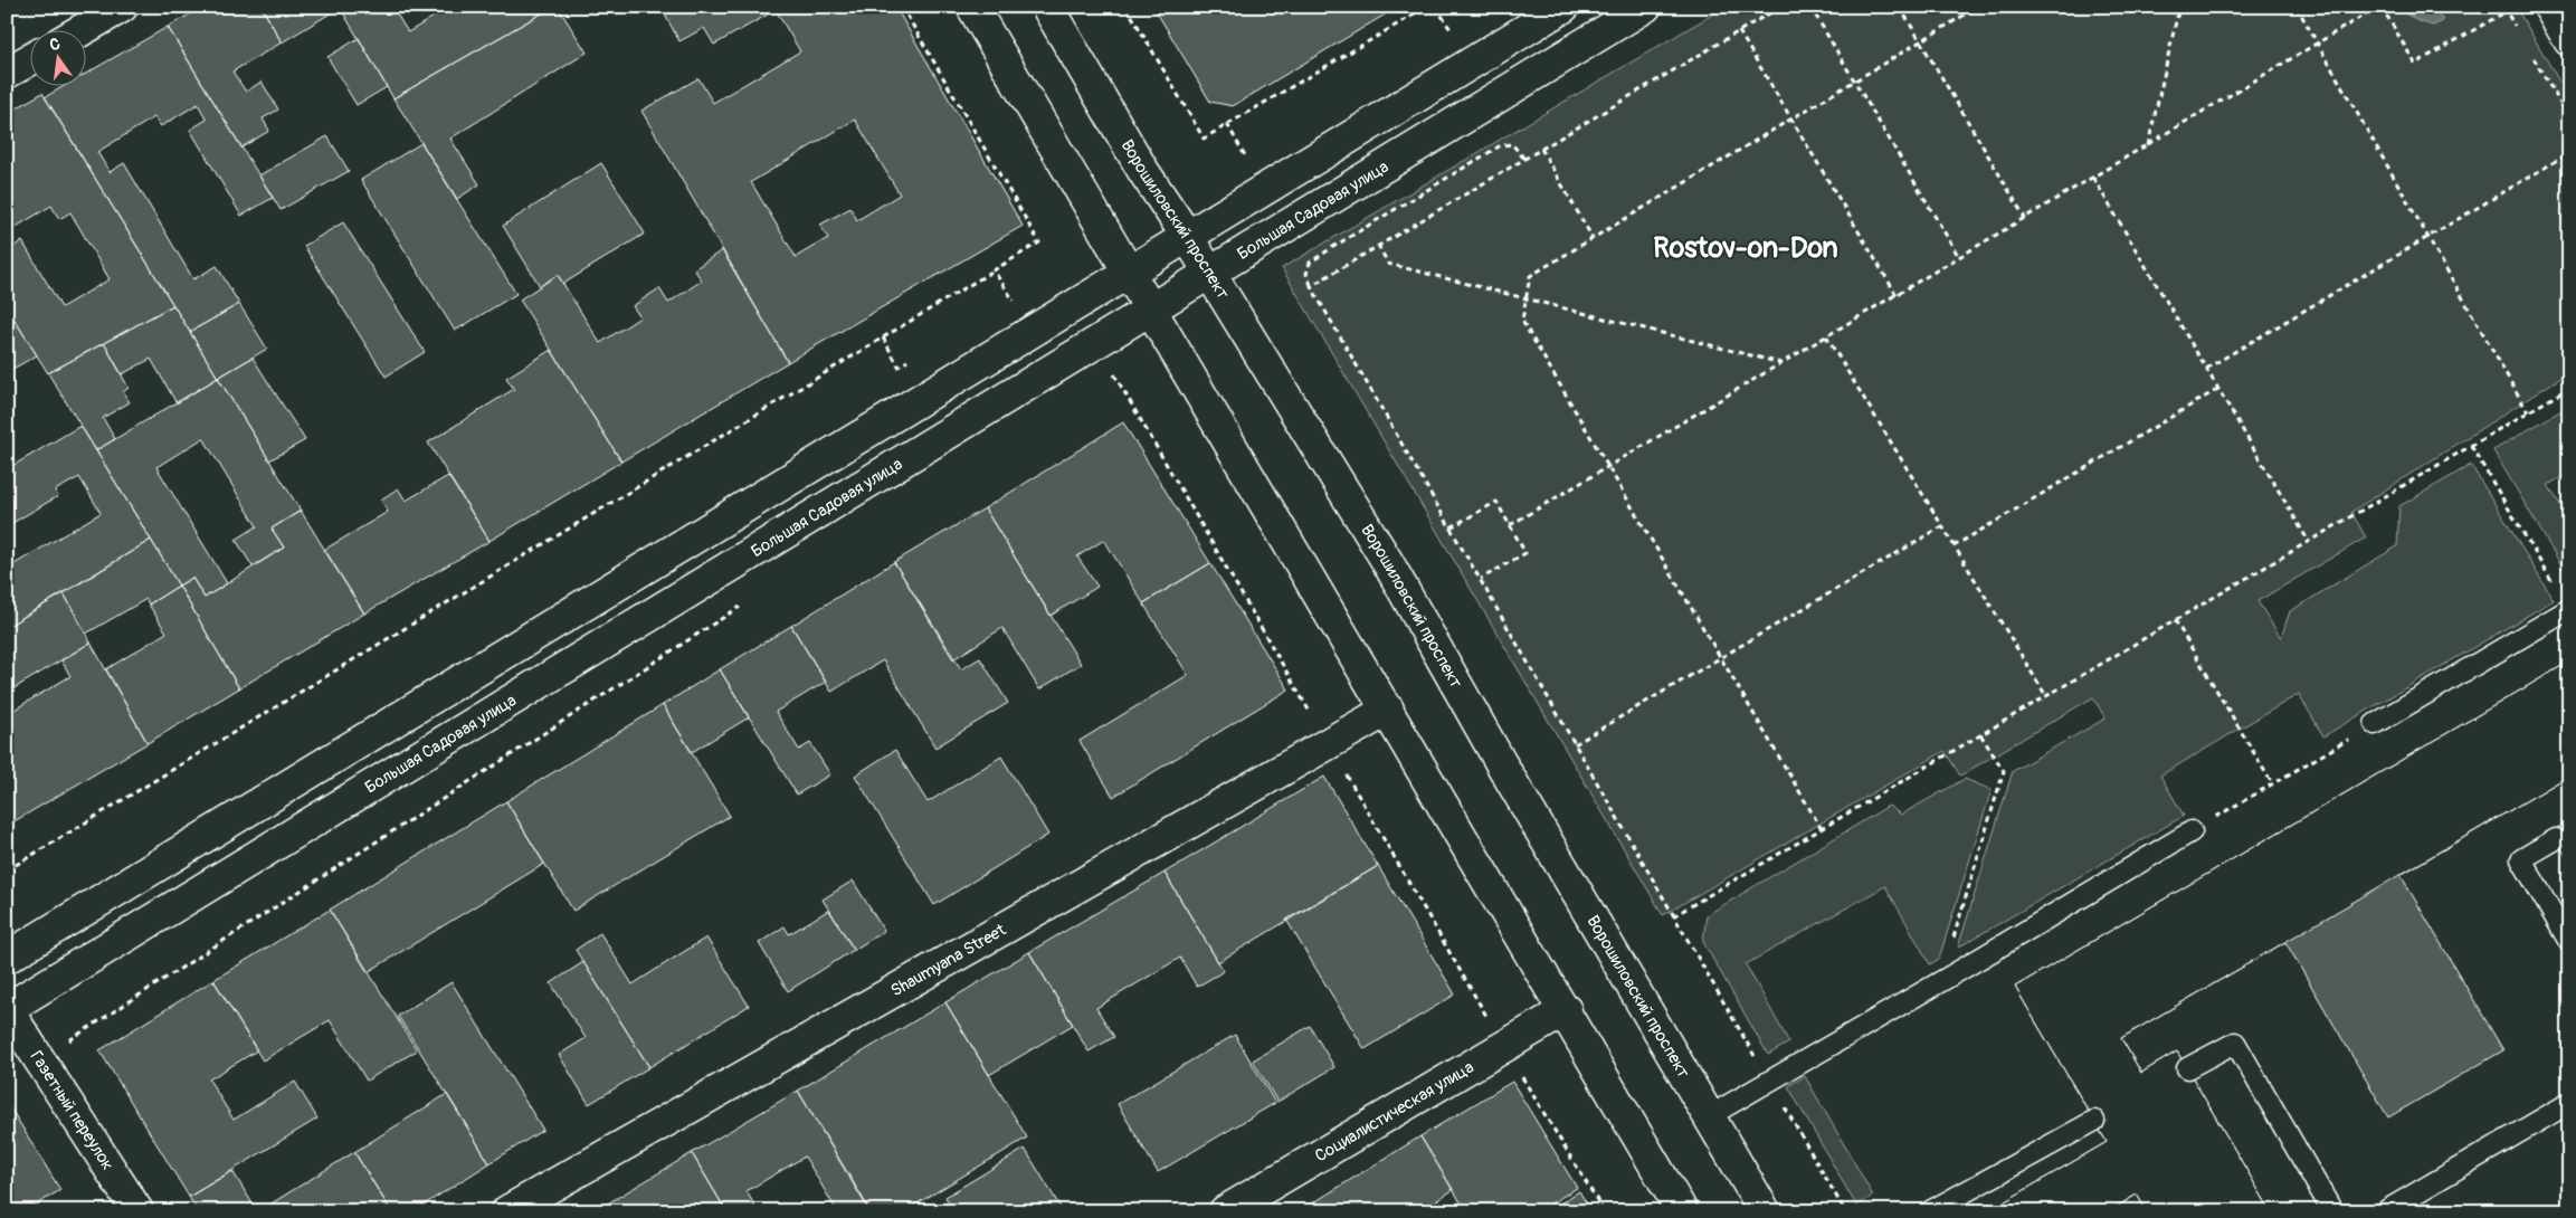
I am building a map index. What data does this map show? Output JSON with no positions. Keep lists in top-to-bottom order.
{
  "streets": {
    "main road": [
      "Большая Садовая улица",
      "Ворошиловский проспект",
      "Shaumyana Street",
      "Газетный переулок",
      "Социалистическая улица"
    ]
  },
  "crossings": [
    ["Большая Садовая улица", "Ворошиловский проспект"],
    ["Большая Садовая улица", "Газетный переулок"]
  ],
  "districts": ["Rostov-on-Don"],
  "north": "top"
}
